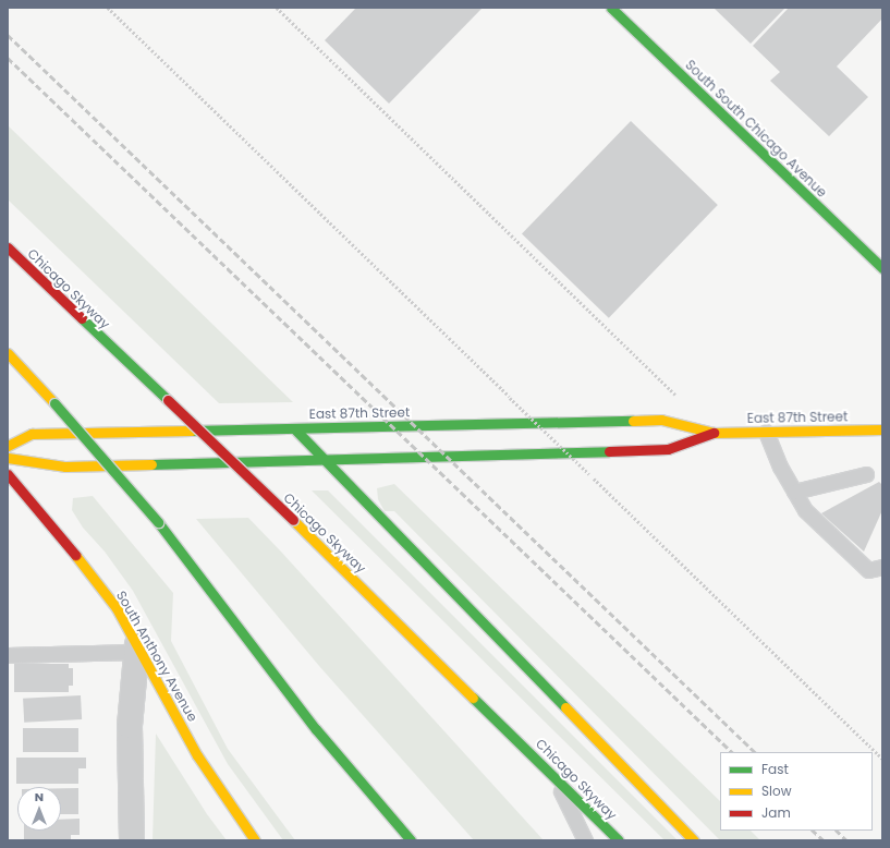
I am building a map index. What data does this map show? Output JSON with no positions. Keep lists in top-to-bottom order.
{
  "streets": {
    "main road": [
      "South South Chicago Avenue",
      "Chicago Skyway",
      "East 87th Street",
      "South Anthony Avenue"
    ]
  },
  "legend": ["Fast", "Slow", "Jam"],
  "north": "top"
}
